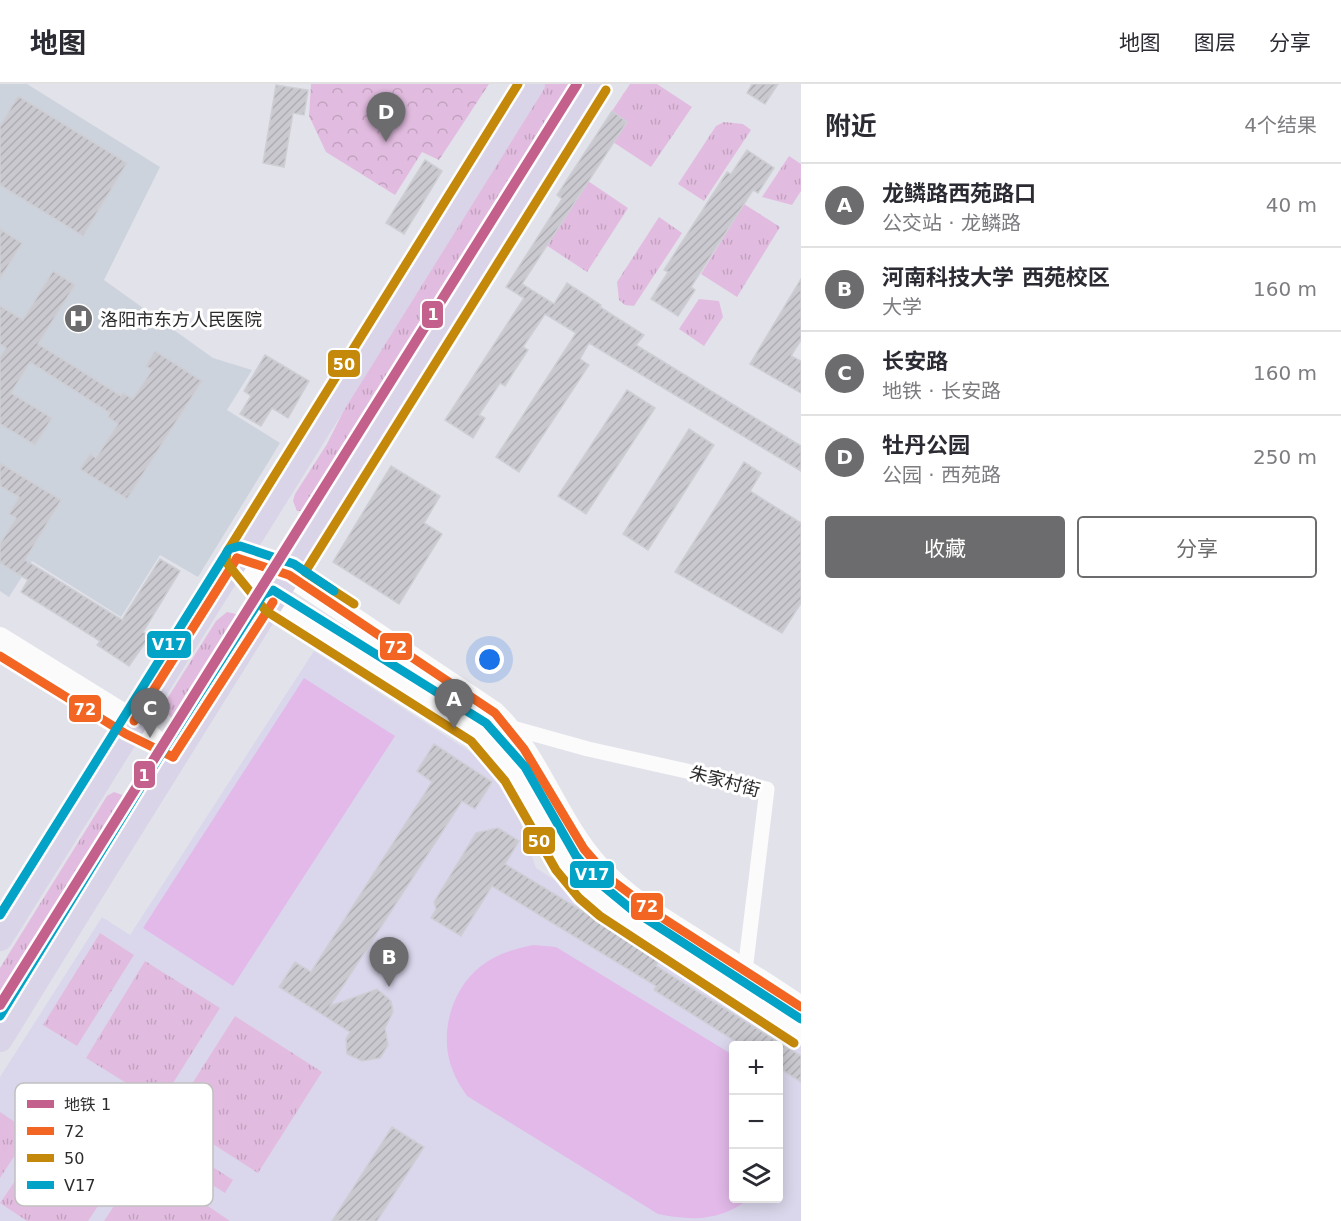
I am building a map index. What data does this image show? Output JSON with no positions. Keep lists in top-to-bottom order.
{
  "streets": {
    "street": ["朱家村街"]
  },
  "places": {
    "hospital": ["洛阳市东方人民医院"]
  },
  "lines": [
    "metro line 1",
    "transit line 50",
    "transit line V17",
    "transit line 72"
  ],
  "legend": [
    "地铁 1",
    "72",
    "50",
    "V17"
  ],
  "page": {
    "header": "地图",
    "nav": ["地图", "图层", "分享"],
    "heading": ["附近", "4个结果"],
    "pins": [
      "D",
      "A",
      "C",
      "B"
    ],
    "list": [
      {
        "mark": "A",
        "name": "龙鳞路西苑路口",
        "note": "公交站 · 龙鳞路",
        "value": "40 m"
      },
      {
        "mark": "B",
        "name": "河南科技大学 西苑校区",
        "note": "大学",
        "value": "160 m"
      },
      {
        "mark": "C",
        "name": "长安路",
        "note": "地铁 · 长安路",
        "value": "160 m"
      },
      {
        "mark": "D",
        "name": "牡丹公园",
        "note": "公园 · 西苑路",
        "value": "250 m"
      }
    ],
    "buttons": ["收藏", "分享"],
    "map_buttons": ["+", "−"]
  }
}
